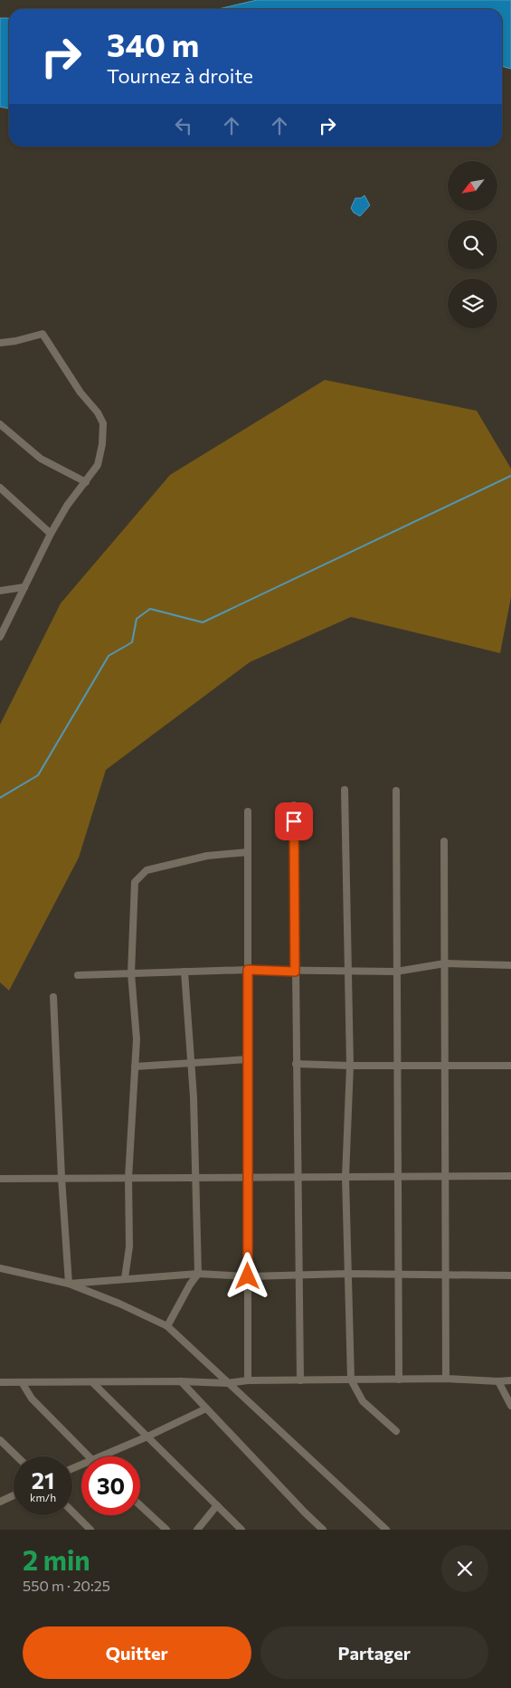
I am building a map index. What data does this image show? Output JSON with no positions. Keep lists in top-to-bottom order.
{
  "north": "bottom left",
  "page": {
    "turn": ["340 m", "Tournez à droite"],
    "speed": "21 km/h",
    "limit": "30",
    "heading": ["2 min", "550 m · 20:25"],
    "buttons": ["Quitter", "Partager"]
  }
}
